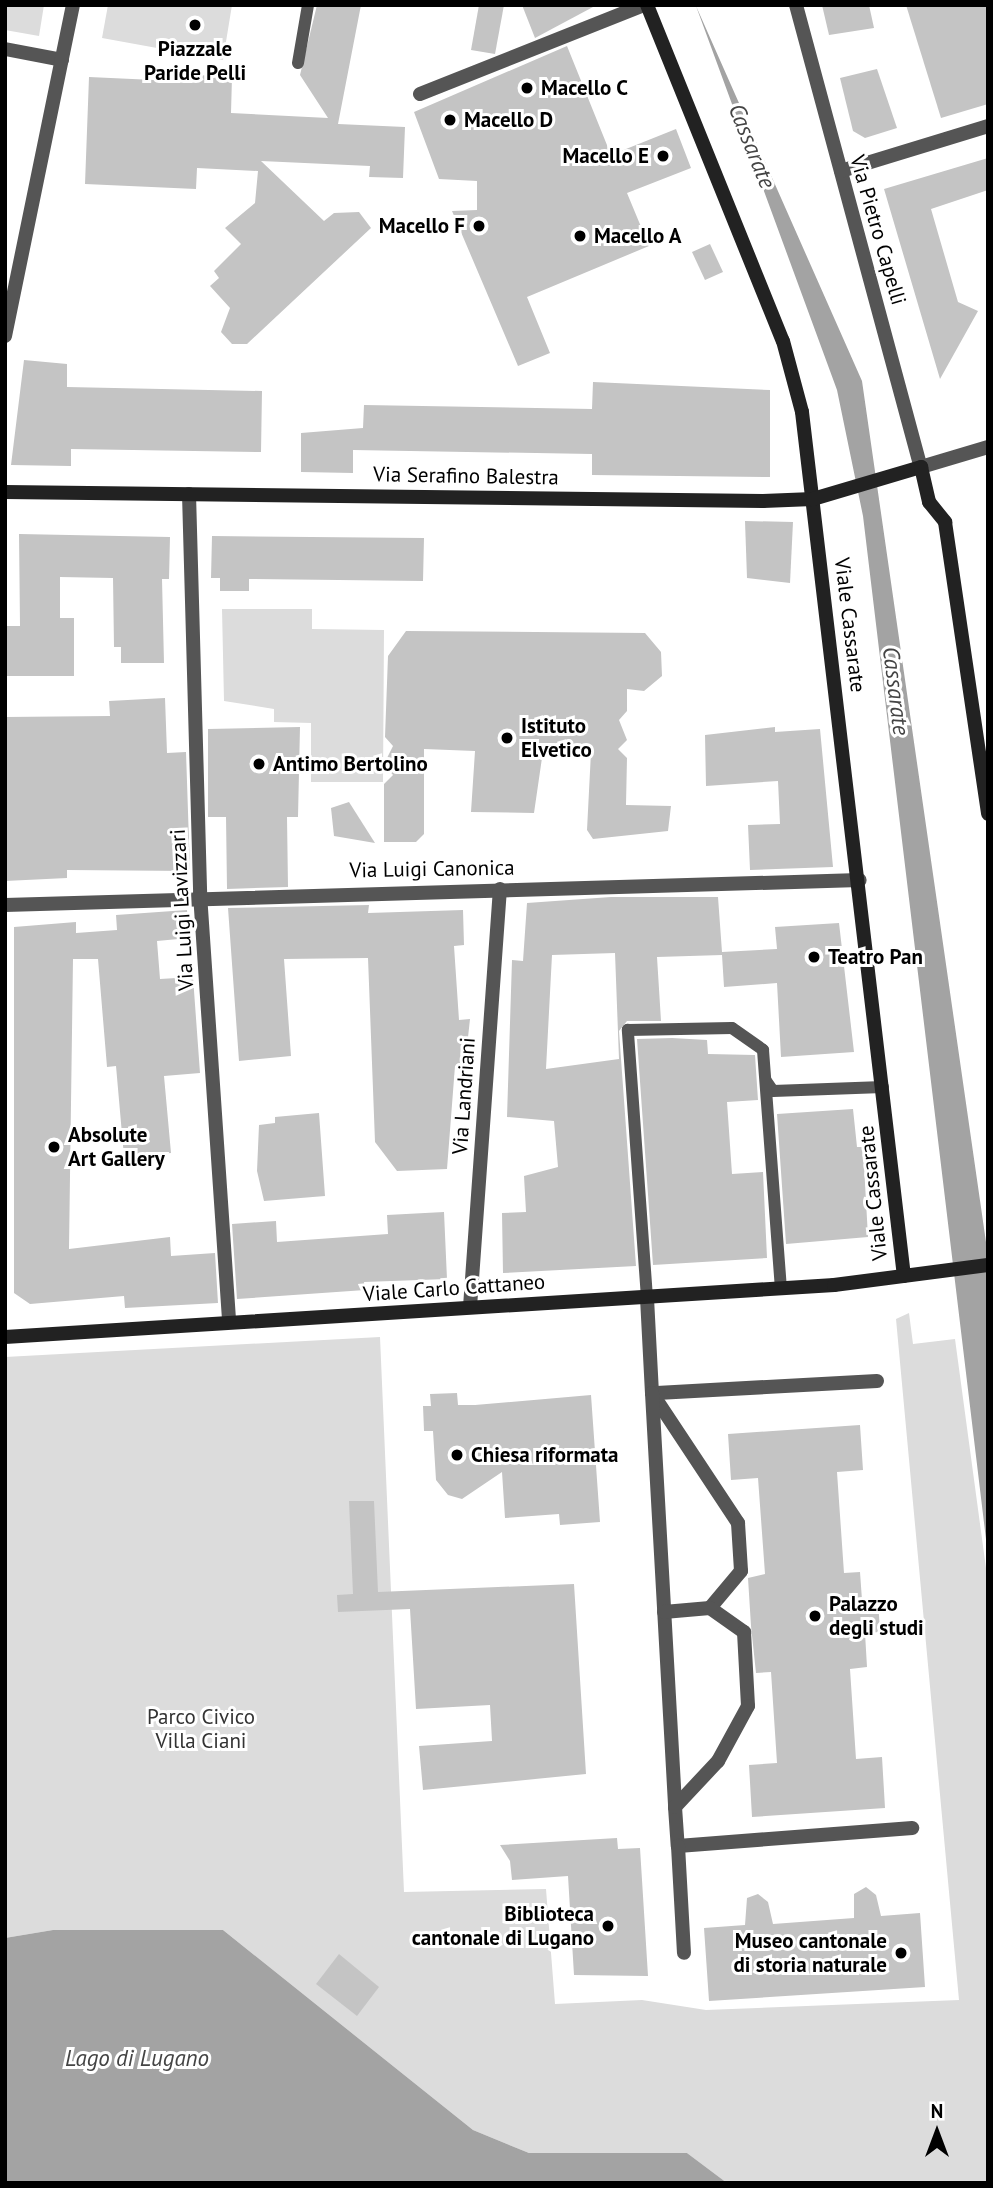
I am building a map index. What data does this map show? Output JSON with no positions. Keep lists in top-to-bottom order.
{
  "streets": {
    "main road": ["Via Serafino Balestra", "Viale Cassarate", "Viale Carlo Cattaneo"],
    "street": [
      "Via Pietro Capelli",
      "Via Luigi Canonica",
      "Via Luigi Lavizzari",
      "Via Landriani"
    ]
  },
  "crossings": [
    ["Via Pietro Capelli", "Via Serafino Balestra"],
    ["Via Serafino Balestra", "Viale Cassarate"],
    ["Via Serafino Balestra", "Via Luigi Lavizzari"],
    ["Viale Cassarate", "Via Luigi Canonica"],
    ["Viale Cassarate", "Viale Carlo Cattaneo"],
    ["Via Luigi Canonica", "Via Luigi Lavizzari"],
    ["Via Luigi Canonica", "Via Landriani"],
    ["Via Luigi Lavizzari", "Viale Carlo Cattaneo"],
    ["Via Landriani", "Viale Carlo Cattaneo"]
  ],
  "water": ["Cassarate", "Lago di Lugano"],
  "parks": ["Parco Civico Villa Ciani"],
  "places": [
    "Piazzale Paride Pelli",
    "Macello C",
    "Macello D",
    "Macello E",
    "Macello F",
    "Macello A",
    "Istituto Elvetico",
    "Antimo Bertolino",
    "Teatro Pan",
    "Absolute Art Gallery",
    "Chiesa riformata",
    "Palazzo degli studi",
    "Biblioteca cantonale di Lugano",
    "Museo cantonale di storia naturale"
  ],
  "north": "top"
}
